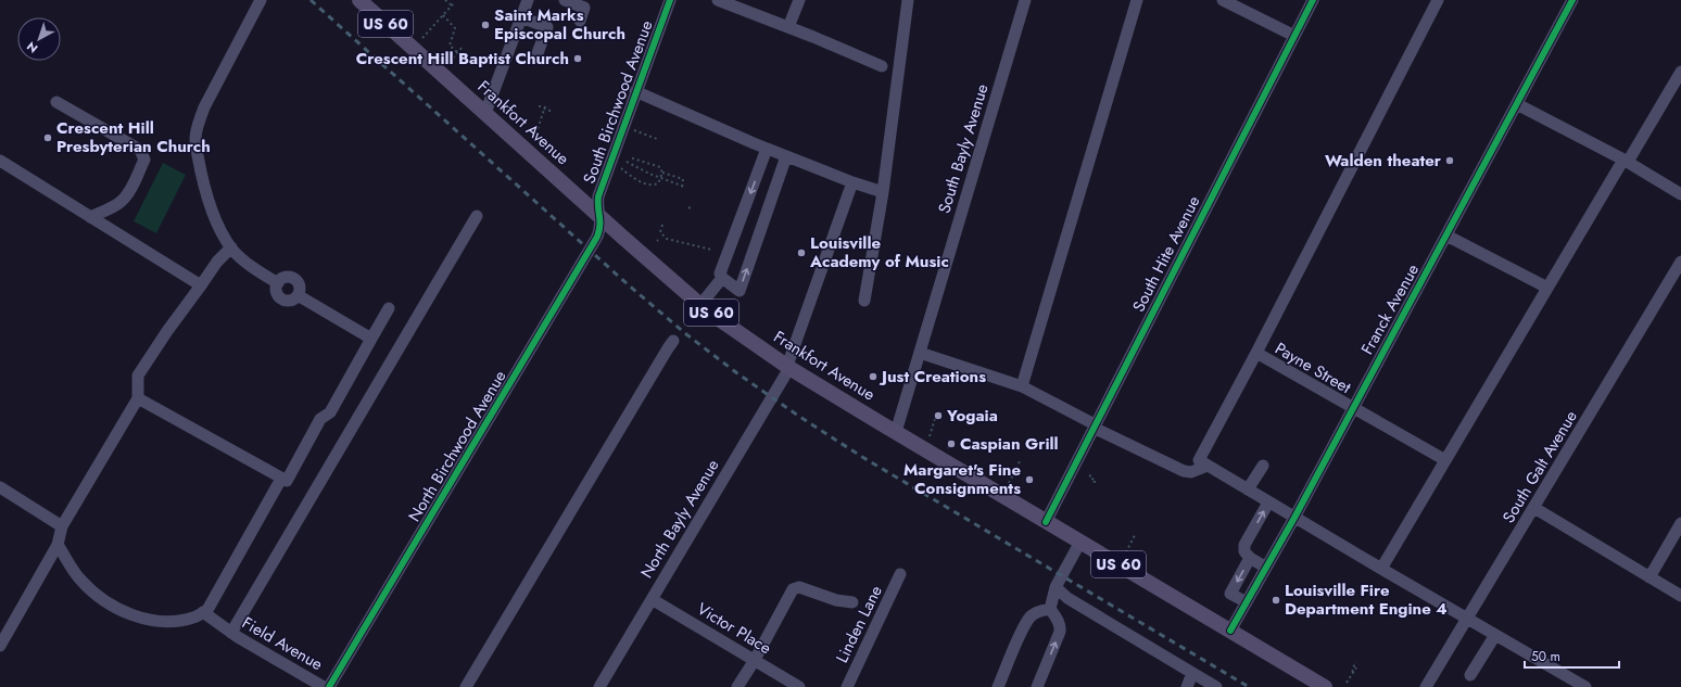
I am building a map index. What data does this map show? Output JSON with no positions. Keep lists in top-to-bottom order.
{
  "streets": {
    "main road": ["US 60", "Frankfort Avenue"],
    "street": [
      "South Birchwood Avenue",
      "South Bayly Avenue",
      "South Hite Avenue",
      "Franck Avenue",
      "Payne Street",
      "North Birchwood Avenue",
      "South Galt Avenue",
      "North Bayly Avenue",
      "Linden Lane",
      "Victor Place",
      "Field Avenue"
    ]
  },
  "crossings": [
    ["South Birchwood Avenue", "Frankfort Avenue"],
    ["South Birchwood Avenue", "North Birchwood Avenue"],
    ["Frankfort Avenue", "South Bayly Avenue"],
    ["Frankfort Avenue", "South Hite Avenue"],
    ["Frankfort Avenue", "Franck Avenue"],
    ["Frankfort Avenue", "North Birchwood Avenue"],
    ["Frankfort Avenue", "North Bayly Avenue"],
    ["Franck Avenue", "Payne Street"],
    ["North Bayly Avenue", "Victor Place"]
  ],
  "places": [
    "Saint Marks Episcopal Church",
    "Crescent Hill Baptist Church",
    "Crescent Hill Presbyterian Church",
    "Walden theater",
    "Louisville Academy of Music",
    "Just Creations",
    "Yogaia",
    "Caspian Grill",
    "Margaret's Fine Consignments",
    "Louisville Fire Department Engine 4"
  ],
  "scale_bar": "50 m",
  "north": "bottom left"
}
